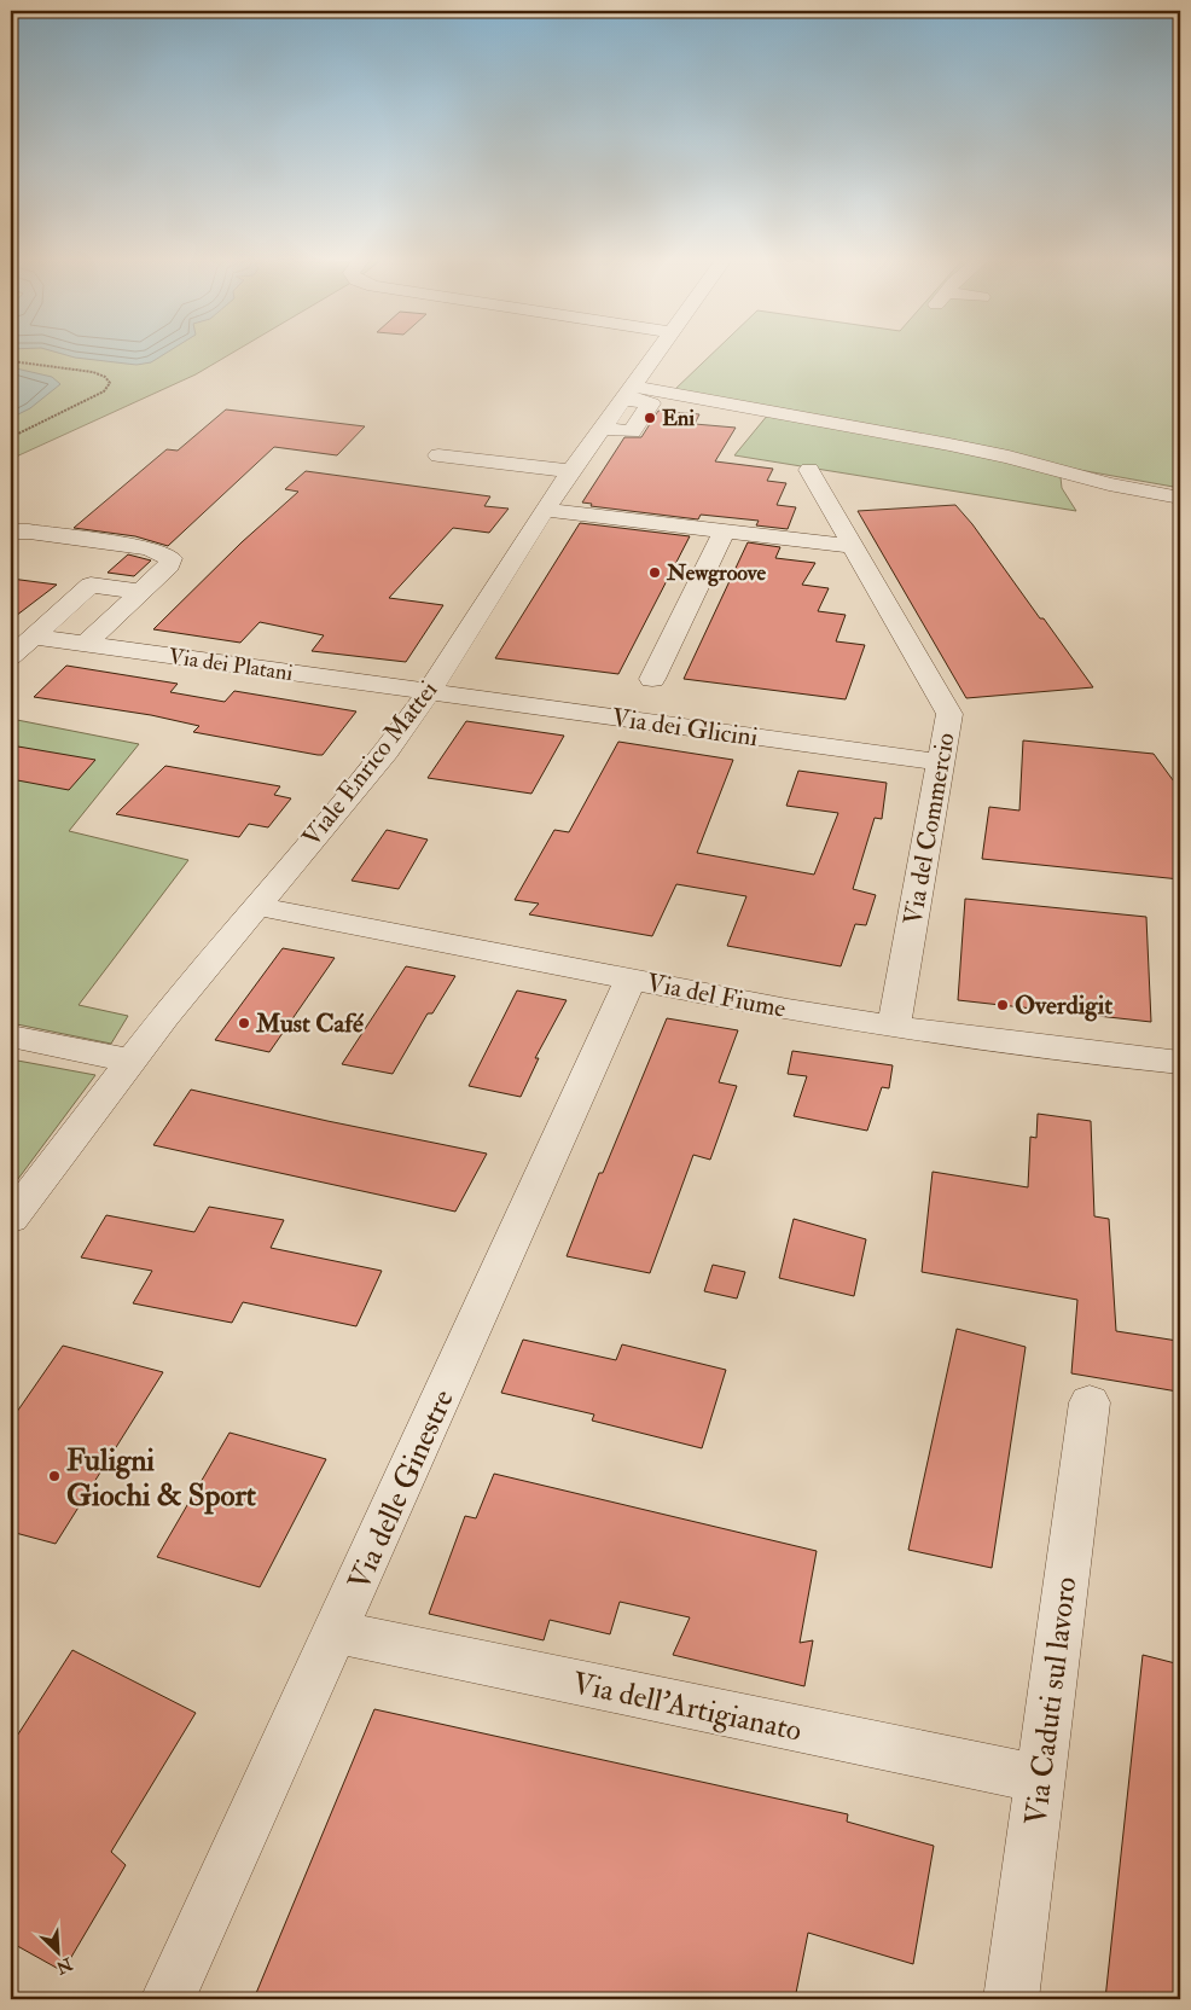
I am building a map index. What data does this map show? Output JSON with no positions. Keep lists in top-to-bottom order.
{
  "streets": {
    "street": [
      "Via dei Platani",
      "Via dei Glicini",
      "Viale Enrico Mattei",
      "Via del Commercio",
      "Via del Fiume",
      "Via delle Ginestre",
      "Via Caduti sul lavoro",
      "Via dell'Artigianato"
    ]
  },
  "crossings": [
    ["Via dei Platani", "Via dei Glicini"],
    ["Via dei Platani", "Viale Enrico Mattei"],
    ["Via dei Glicini", "Viale Enrico Mattei"],
    ["Via dei Glicini", "Via del Commercio"],
    ["Viale Enrico Mattei", "Via del Fiume"],
    ["Via del Commercio", "Via del Fiume"],
    ["Via del Fiume", "Via delle Ginestre"],
    ["Via delle Ginestre", "Via dell'Artigianato"],
    ["Via Caduti sul lavoro", "Via dell'Artigianato"]
  ],
  "places": [
    "Eni",
    "Newgroove",
    "Overdigit",
    "Must Café",
    "Fuligni Giochi & Sport"
  ],
  "north": "bottom right"
}
